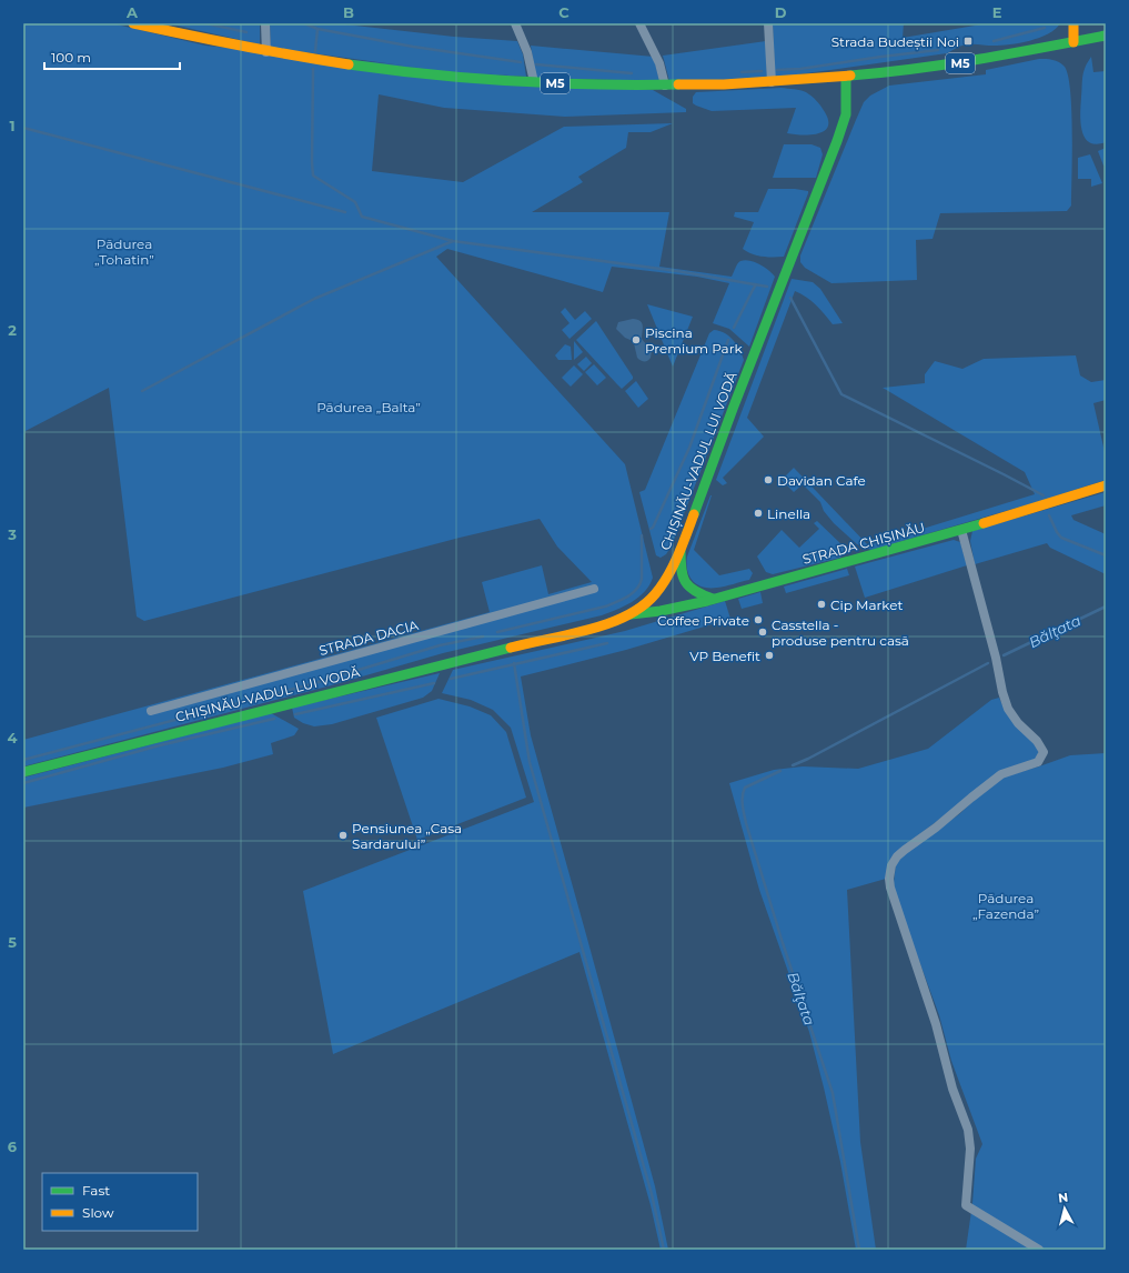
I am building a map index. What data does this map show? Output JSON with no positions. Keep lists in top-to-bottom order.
{
  "streets": {
    "main road": ["M5", "CHIȘINĂU-VADUL LUI VODĂ", "STRADA CHIȘINĂU"],
    "street": ["STRADA DACIA"]
  },
  "crossings": [
    ["M5", "CHIȘINĂU-VADUL LUI VODĂ"],
    ["CHIȘINĂU-VADUL LUI VODĂ", "STRADA CHIȘINĂU"]
  ],
  "water": ["Bălţata"],
  "parks": ["Pădurea „Tohatin”", "Pădurea „Balta”", "Pădurea „Fazenda”"],
  "places": {
    "transit": ["Strada Budeștii Noi"],
    "other": [
      "Piscina Premium Park",
      "Davidan Cafe",
      "Linella",
      "Cip Market",
      "Coffee Private",
      "Casstella - produse pentru casă",
      "VP Benefit",
      "Pensiunea „Casa Sardarului”"
    ]
  },
  "legend": ["Fast", "Slow"],
  "scale_bar": "100 m",
  "north": "top",
  "grid": {
    "columns": [
      "A",
      "B",
      "C",
      "D",
      "E"
    ],
    "rows": [
      "1",
      "2",
      "3",
      "4",
      "5",
      "6"
    ]
  }
}
